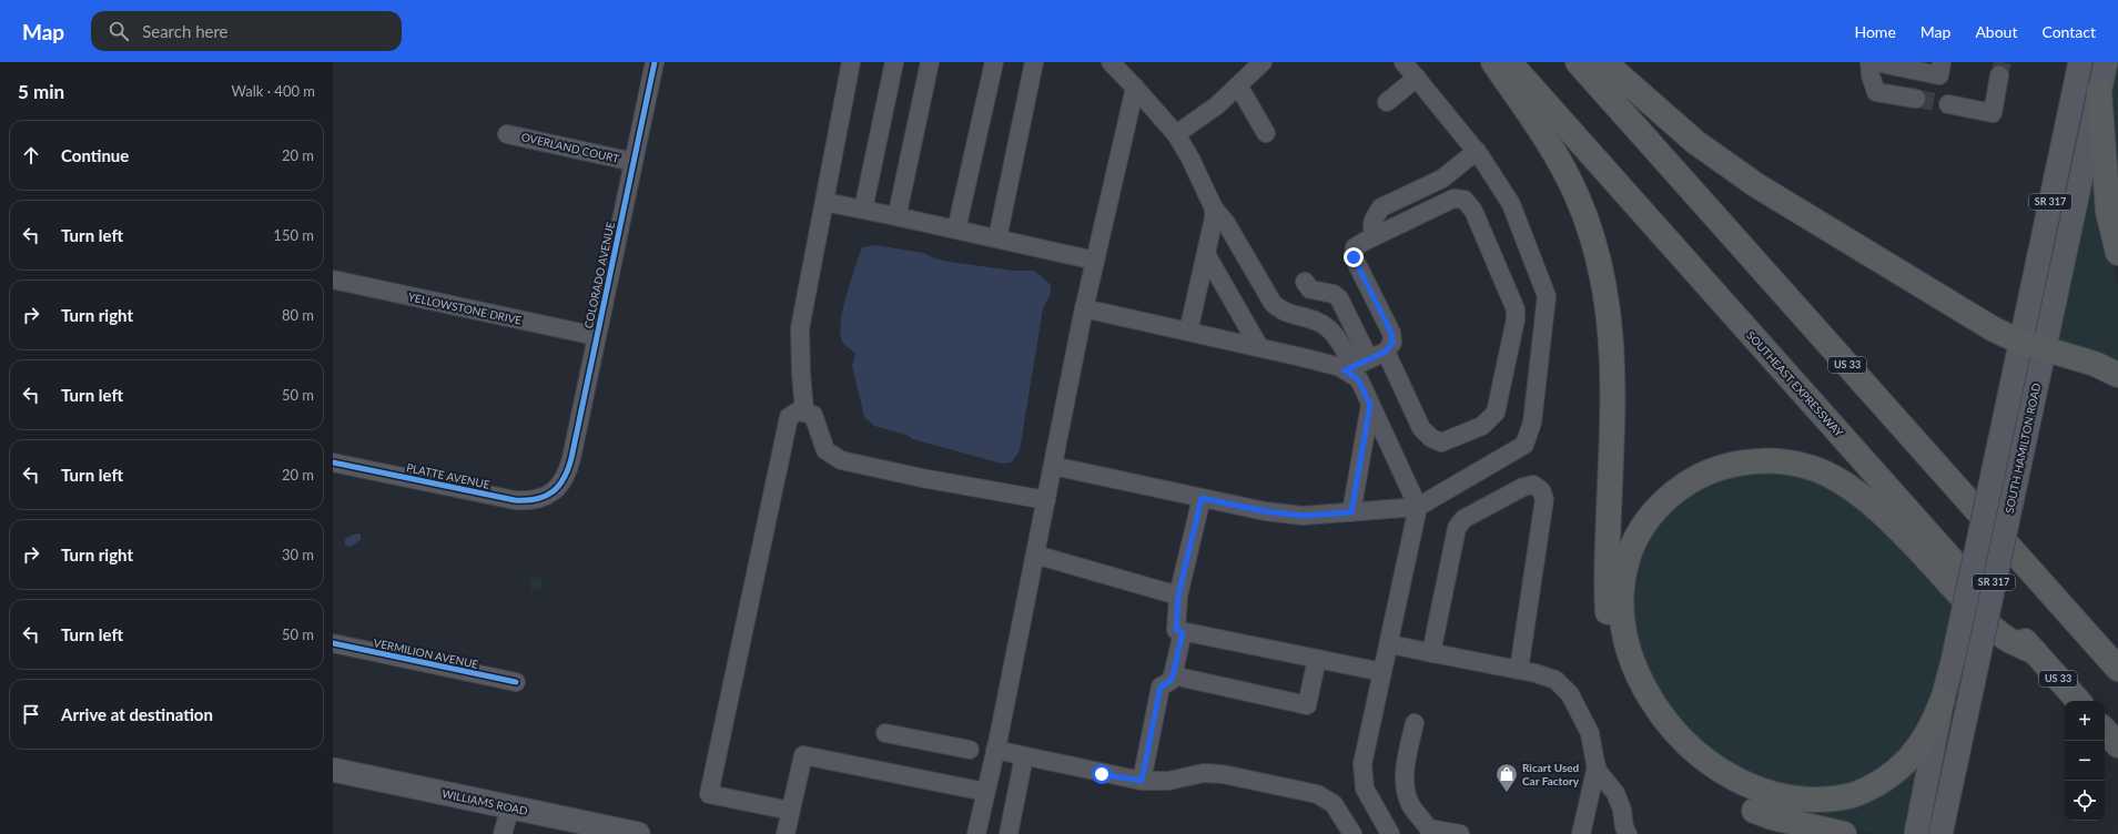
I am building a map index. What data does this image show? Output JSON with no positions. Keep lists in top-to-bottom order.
{
  "streets": {
    "highway": ["US 33", "SOUTHEAST EXPRESSWAY"],
    "main road": ["SR 317", "SOUTH HAMILTON ROAD", "WILLIAMS ROAD"],
    "street": [
      "OVERLAND COURT",
      "COLORADO AVENUE",
      "YELLOWSTONE DRIVE",
      "PLATTE AVENUE",
      "VERMILION AVENUE"
    ]
  },
  "crossings": [
    ["OVERLAND COURT", "COLORADO AVENUE"],
    ["COLORADO AVENUE", "YELLOWSTONE DRIVE"],
    ["COLORADO AVENUE", "PLATTE AVENUE"]
  ],
  "places": {
    "shop": ["Ricart Used Car Factory"]
  },
  "page": {
    "header": "Map",
    "search": "Search here",
    "nav": [
      "Home",
      "Map",
      "About",
      "Contact"
    ],
    "heading": ["5 min", "Walk · 400 m"],
    "list": [
      ["Continue", "20 m"],
      ["Turn left", "150 m"],
      ["Turn right", "80 m"],
      ["Turn left", "50 m"],
      ["Turn left", "20 m"],
      ["Turn right", "30 m"],
      ["Turn left", "50 m"],
      "Arrive at destination"
    ],
    "map_buttons": ["+", "−"]
  }
}
